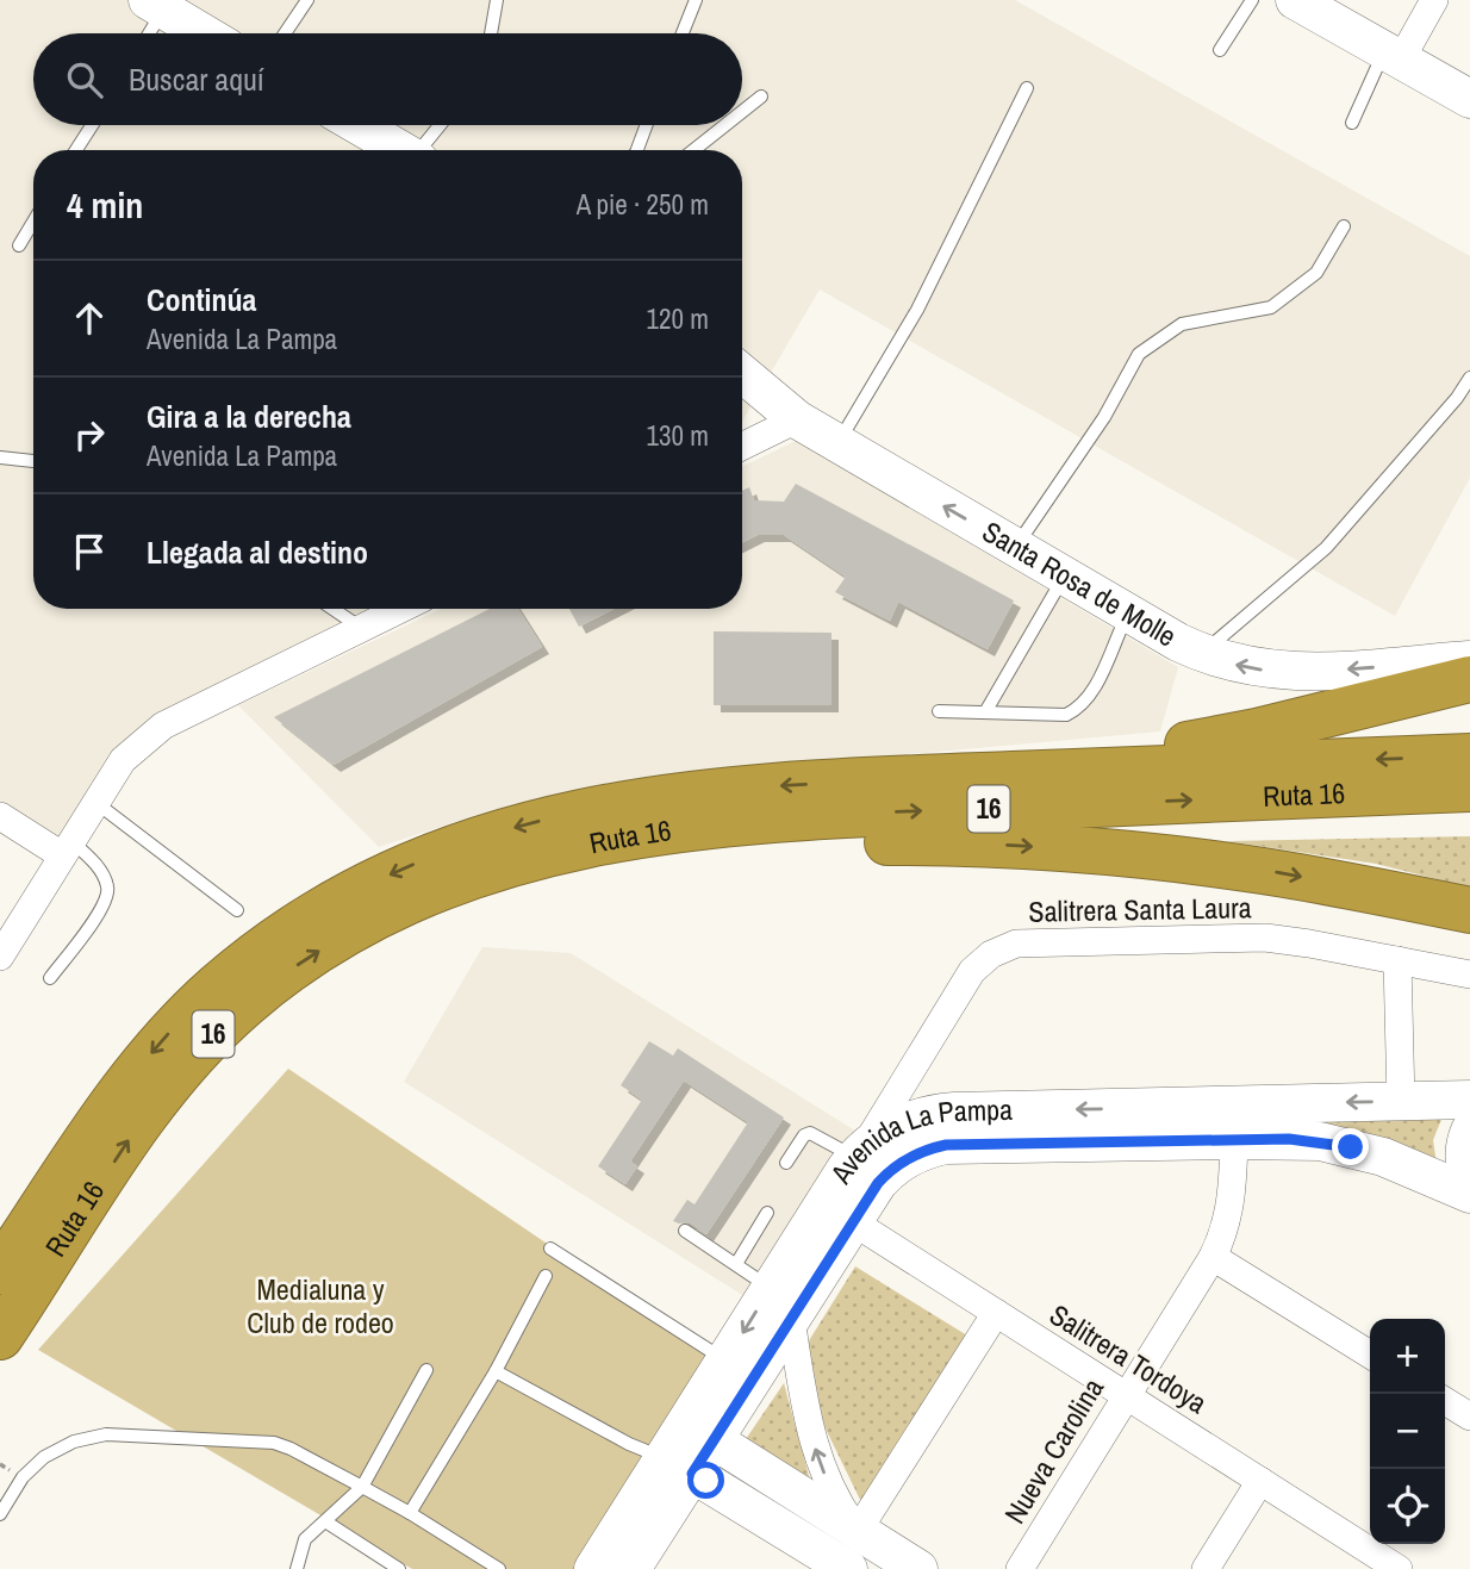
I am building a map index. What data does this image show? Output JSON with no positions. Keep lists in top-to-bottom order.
{
  "streets": {
    "highway": ["Ruta 16", "16"],
    "street": [
      "Santa Rosa de Molle",
      "Salitrera Santa Laura",
      "Avenida La Pampa",
      "Salitrera Tordoya",
      "Nueva Carolina"
    ]
  },
  "crossings": [
    ["Salitrera Santa Laura", "Avenida La Pampa"],
    ["Avenida La Pampa", "Salitrera Tordoya"],
    ["Avenida La Pampa", "Nueva Carolina"],
    ["Salitrera Tordoya", "Nueva Carolina"]
  ],
  "one_way": ["Santa Rosa de Molle"],
  "parks": ["Medialuna y Club de rodeo"],
  "page": {
    "search": "Buscar aquí",
    "heading": ["4 min", "A pie · 250 m"],
    "list": [
      ["Continúa", "Avenida La Pampa", "120 m"],
      ["Gira a la derecha", "Avenida La Pampa", "130 m"],
      "Llegada al destino"
    ],
    "map_buttons": ["+", "−"]
  }
}
